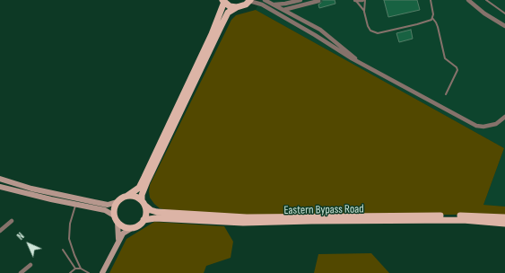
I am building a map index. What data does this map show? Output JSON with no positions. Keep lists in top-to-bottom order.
{
  "streets": {
    "main road": ["Eastern Bypass Road"]
  },
  "north": "top left"
}
